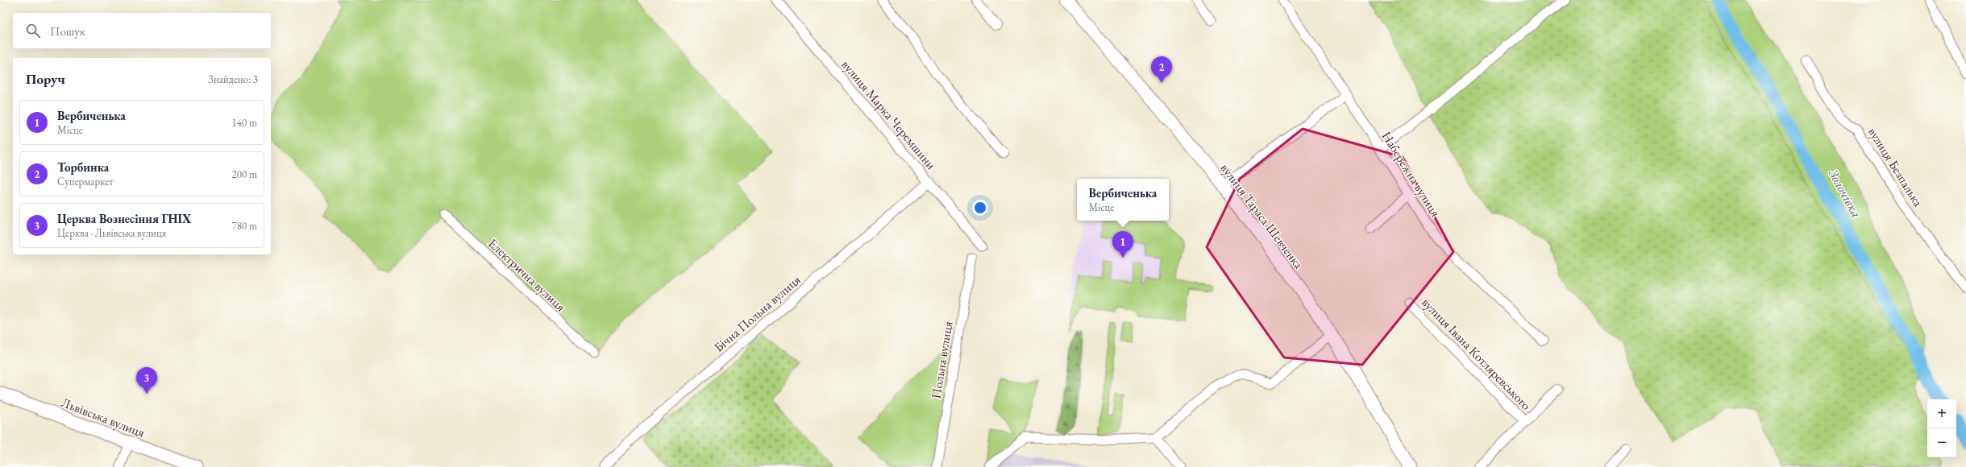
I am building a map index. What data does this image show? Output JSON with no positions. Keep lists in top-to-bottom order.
{
  "streets": {
    "main road": ["вулиця Тараса Шевченка", "Львівська вулиця"],
    "street": [
      "вулиця Марка Черемшини",
      "вулиця Безпалька",
      "Набережна вулиця",
      "Електрична вулиця",
      "Бічна Польна вулиця",
      "вулиця Івана Котляревського",
      "Польна вулиця"
    ]
  },
  "crossings": [
    ["вулиця Марка Черемшини", "Бічна Польна вулиця"]
  ],
  "water": ["Золочівка"],
  "page": {
    "search": "Пошук",
    "pins": ["2", "1", "3"],
    "heading": ["Поруч", "Знайдено: 3"],
    "list": [
      {
        "mark": "1",
        "name": "Вербиченька",
        "note": "Місце",
        "value": "140 m"
      },
      {
        "mark": "2",
        "name": "Торбинка",
        "note": "Супермаркет",
        "value": "200 m"
      },
      {
        "mark": "3",
        "name": "Церква Вознесіння ГНІХ",
        "note": "Церква · Львівська вулиця",
        "value": "780 m"
      }
    ],
    "popup": ["Вербиченька", "Місце"],
    "map_buttons": ["+", "−"]
  }
}
